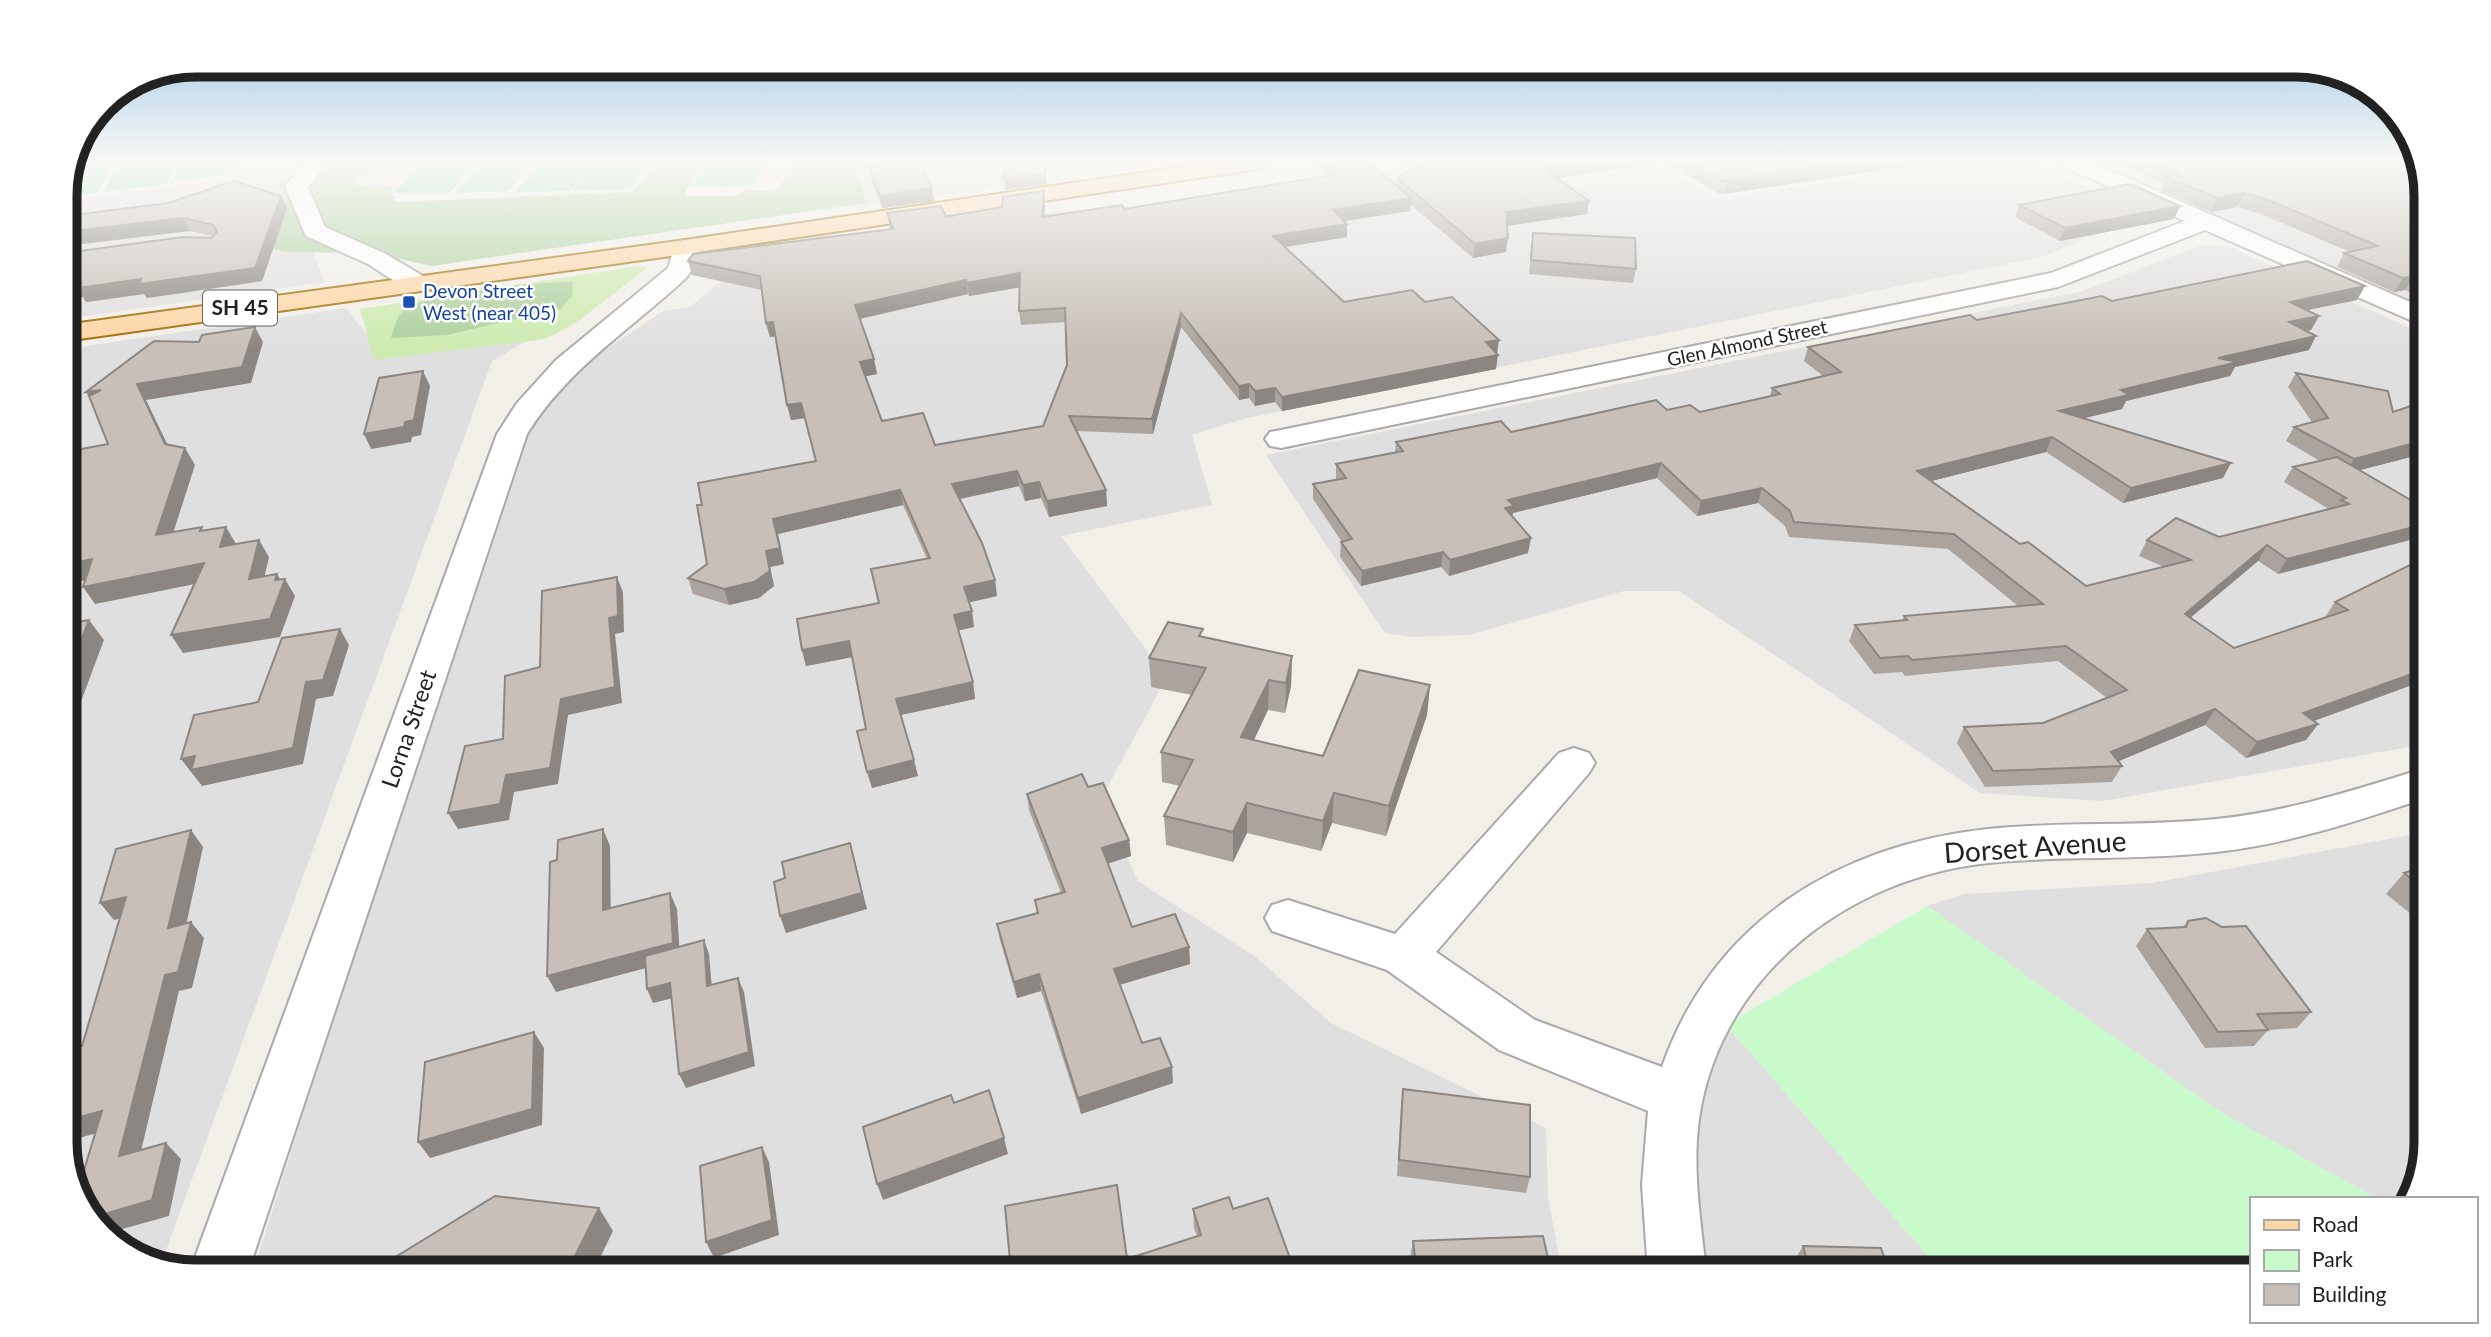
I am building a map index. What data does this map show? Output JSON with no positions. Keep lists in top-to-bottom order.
{
  "streets": {
    "main road": ["SH 45"],
    "street": ["Glen Almond Street", "Lorna Street", "Dorset Avenue"]
  },
  "crossings": [
    ["SH 45", "Lorna Street"]
  ],
  "places": {
    "transit": ["Devon Street West (near 405)"]
  },
  "legend": ["Road", "Park", "Building"]
}
